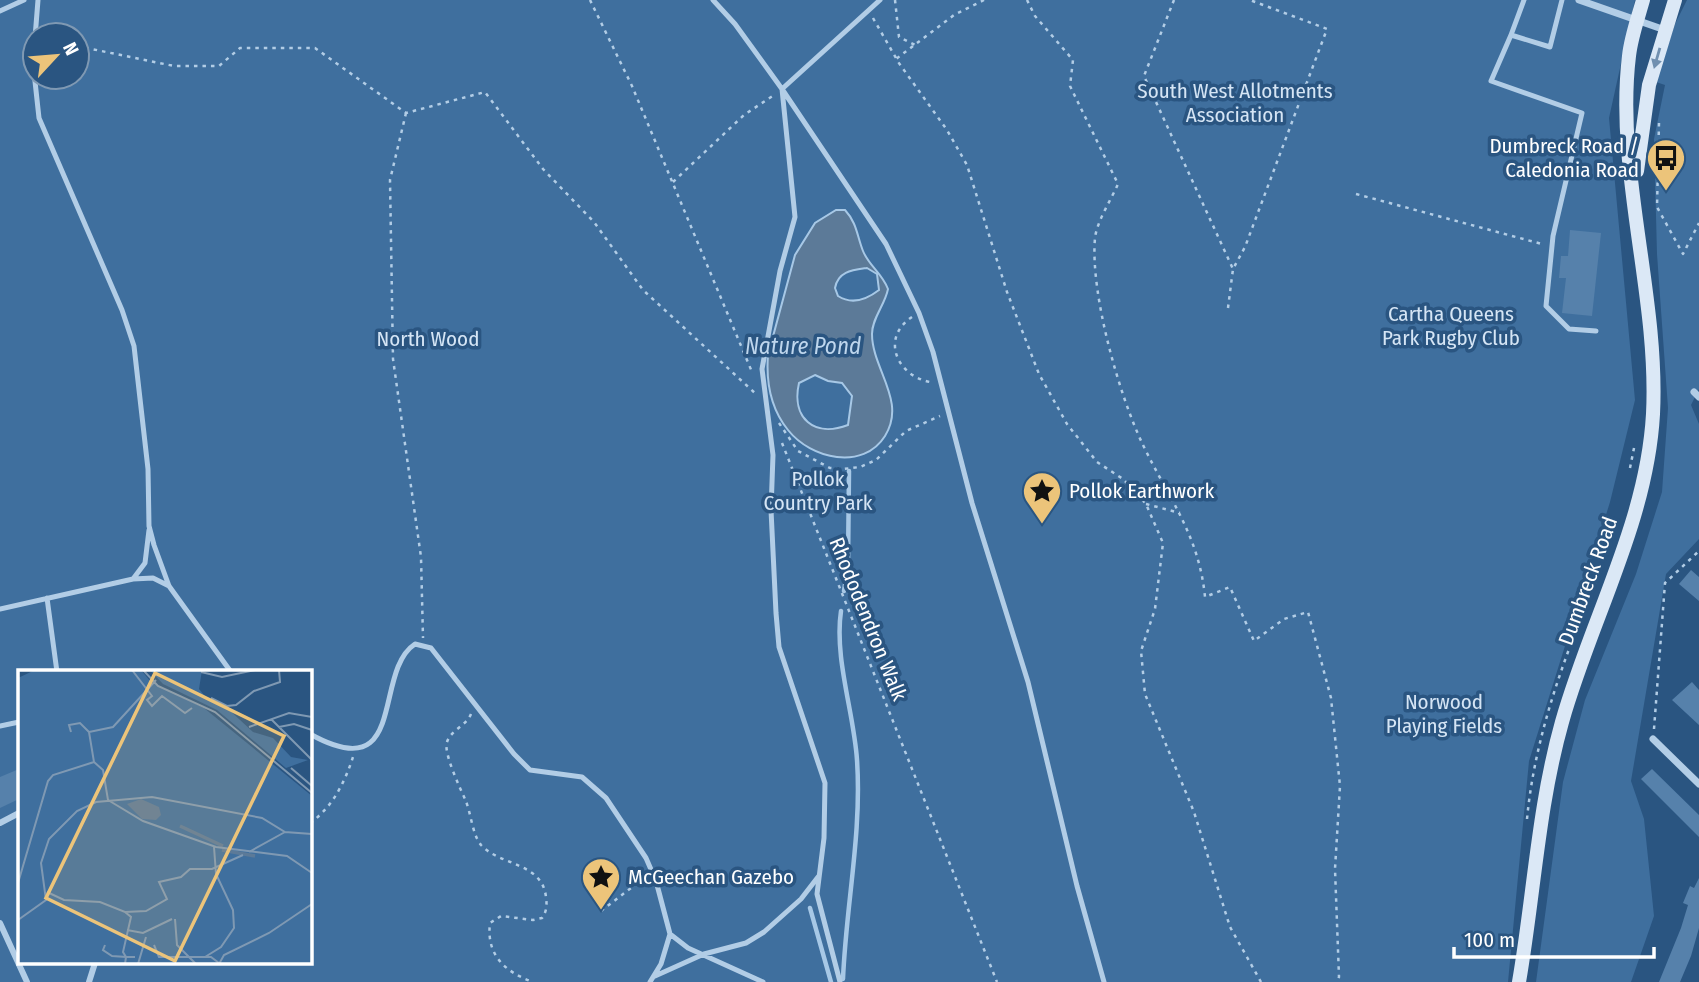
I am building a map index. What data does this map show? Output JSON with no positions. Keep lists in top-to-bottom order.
{
  "streets": {
    "main road": ["Dumbreck Road"],
    "path": ["Rhododendron Walk"]
  },
  "water": ["Nature Pond"],
  "parks": [
    "South West Allotments Association",
    "Cartha Queens Park Rugby Club",
    "North Wood",
    "Pollok Country Park",
    "Norwood Playing Fields"
  ],
  "places": {
    "bus stop": ["Dumbreck Road / Caledonia Road"],
    "place": ["Pollok Earthwork", "McGeechan Gazebo"]
  },
  "scale_bar": "100 m",
  "north": "top right"
}
